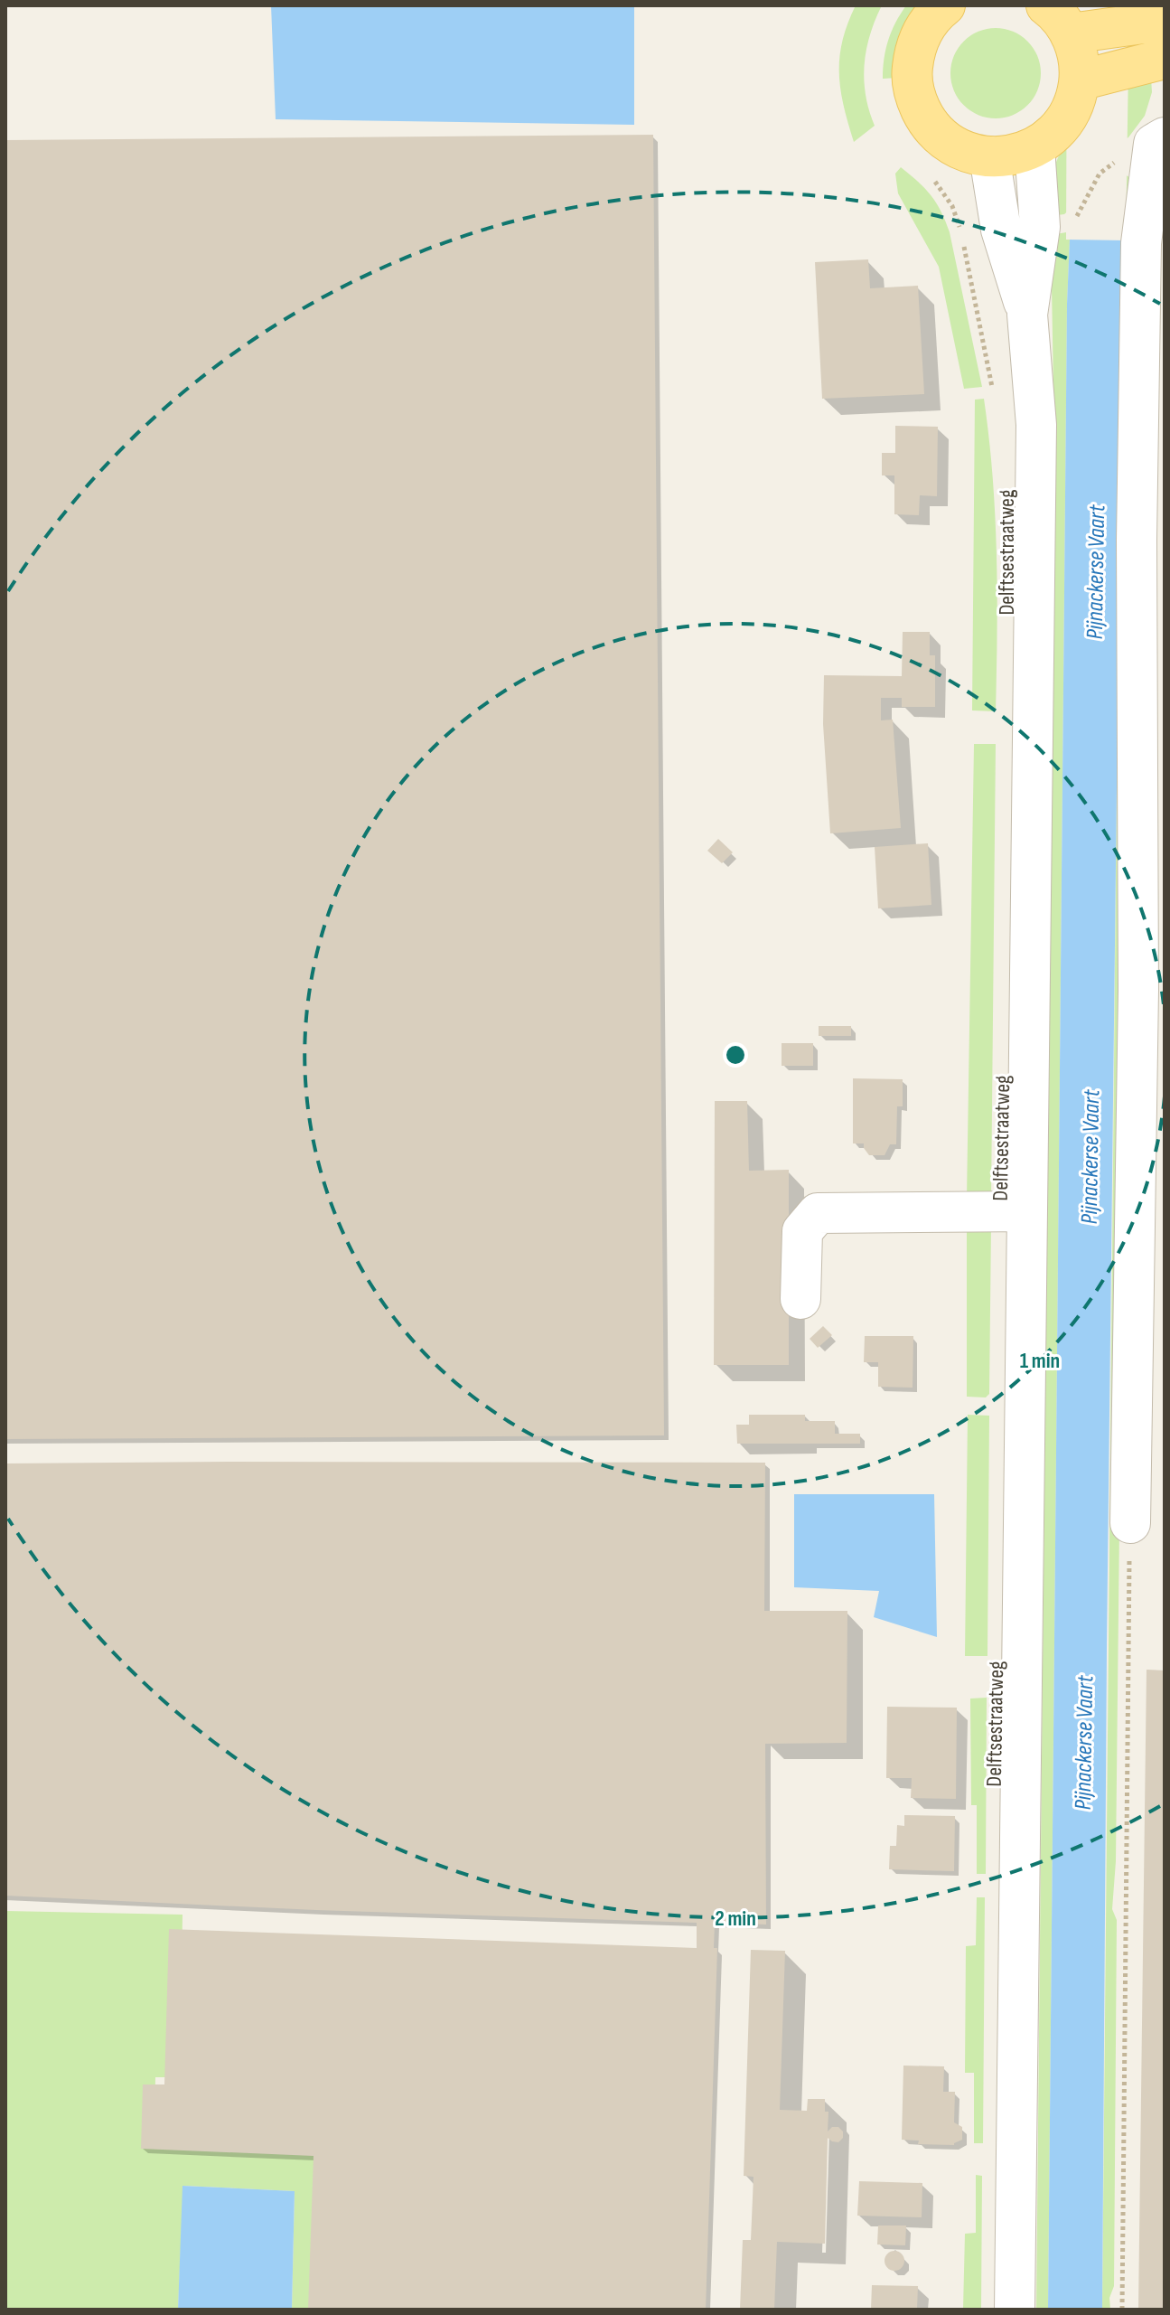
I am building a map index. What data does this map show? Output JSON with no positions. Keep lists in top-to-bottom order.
{
  "streets": {
    "street": ["Delftsestraatweg"]
  },
  "water": ["Pijnackerse Vaart"],
  "rings": ["1 min", "2 min"]
}
